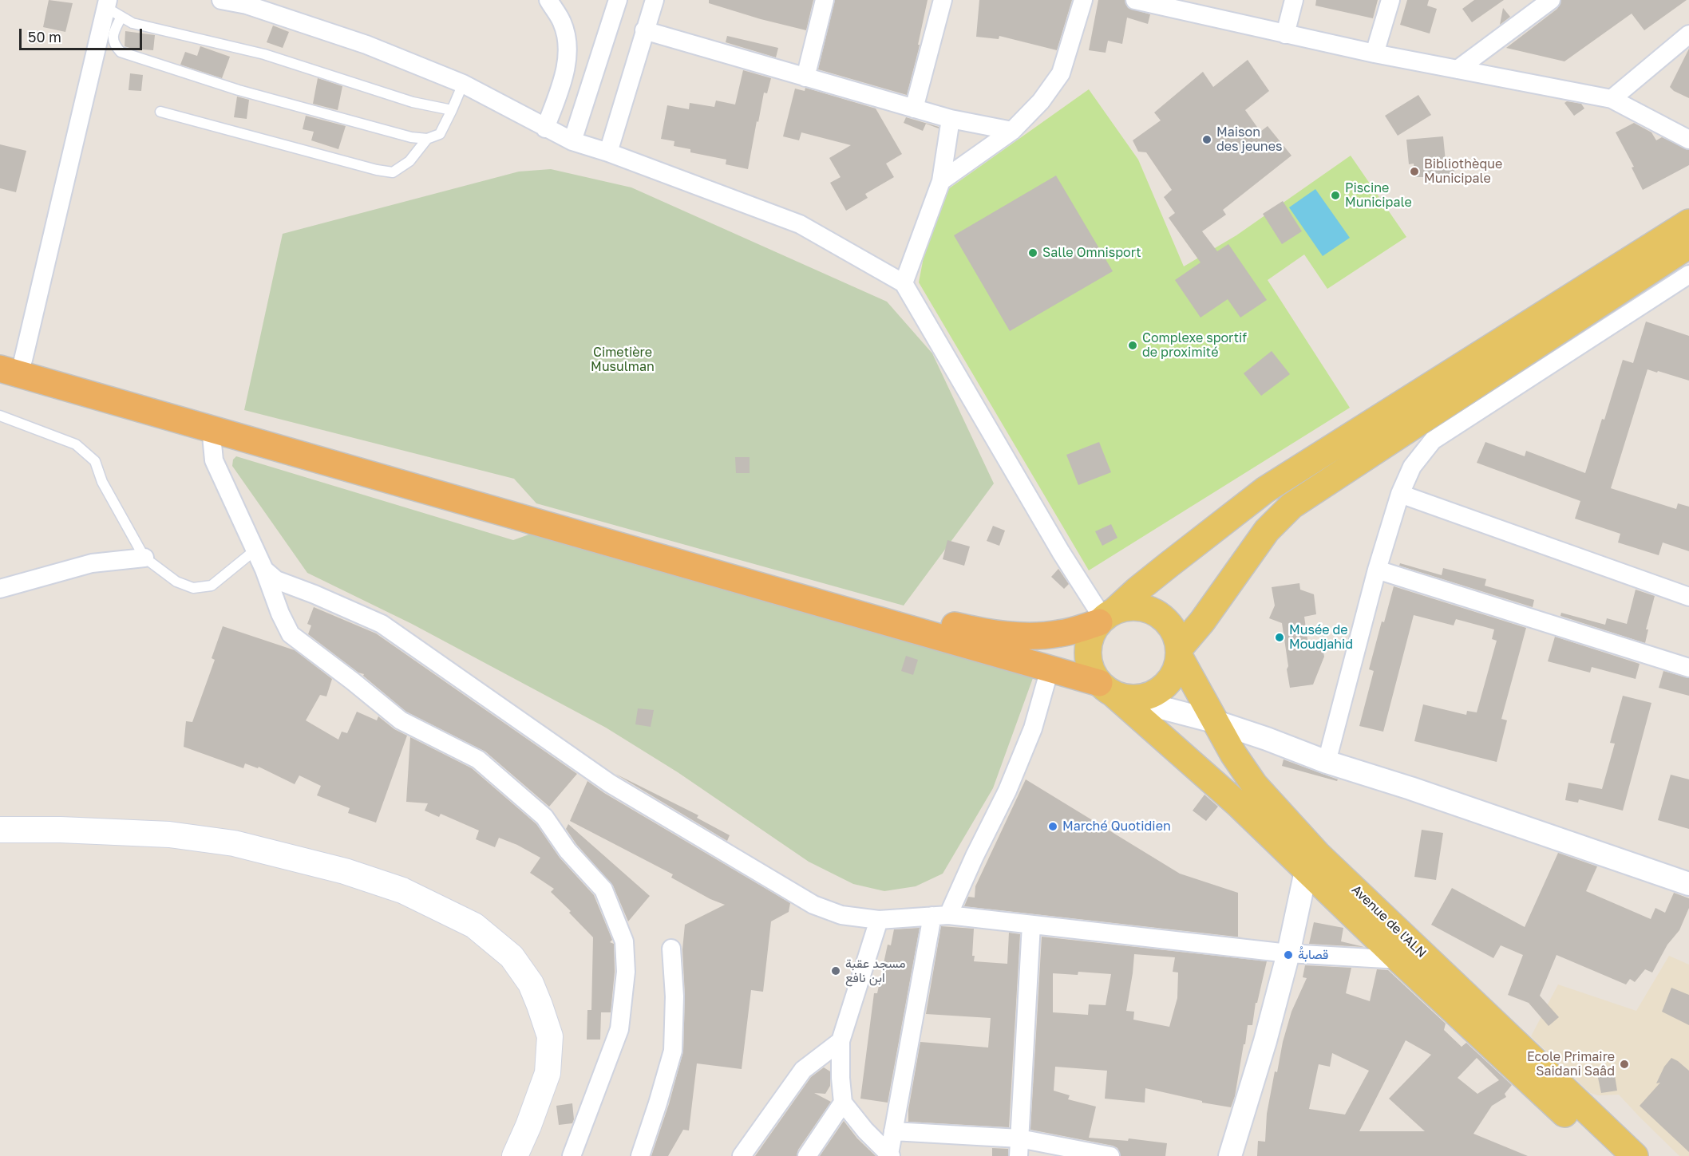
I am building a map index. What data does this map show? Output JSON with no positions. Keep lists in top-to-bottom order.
{
  "streets": {
    "main road": ["Avenue de l'ALN"]
  },
  "parks": ["Cimetière Musulman"],
  "places": [
    "Maison des jeunes",
    "Bibliothèque Municipale",
    "Piscine Municipale",
    "Salle Omnisport",
    "Complexe sportif de proximité",
    "Musée de Moudjahid",
    "Marché Quotidien",
    "قصابةُ",
    "مسجد عقبة ابن نافع",
    "Ecole Primaire Saidani Saâd"
  ],
  "scale_bar": "50 m"
}
